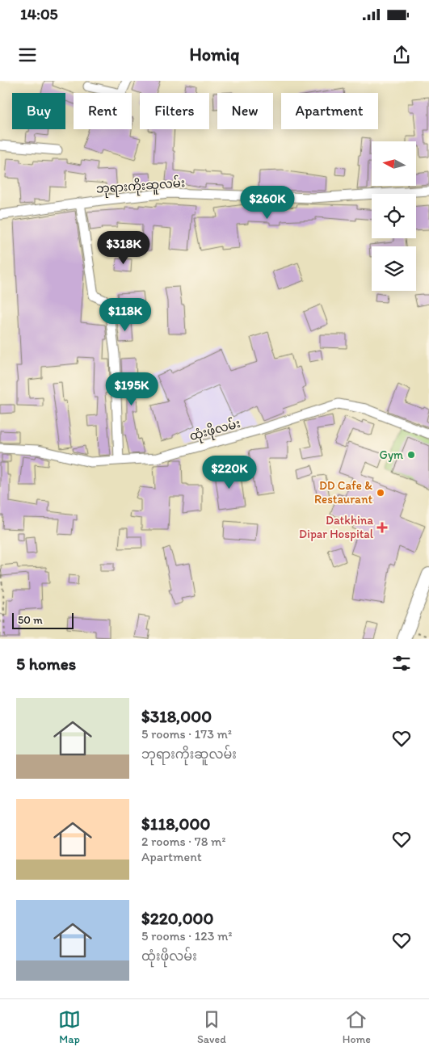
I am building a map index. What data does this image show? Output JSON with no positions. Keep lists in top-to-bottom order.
{
  "streets": {
    "street": ["ဘုရားကိုးဆူလမ်း", "ထုံးဖိုလမ်း"]
  },
  "places": {
    "other": ["Gym", "DD Cafe & Restaurant"],
    "health": ["Datkhina Dipar Hospital"]
  },
  "scale_bar": "50 m",
  "north": "left",
  "page": {
    "status": "14:05",
    "header": "Homiq",
    "chip": [
      "Buy",
      "Rent",
      "Filters",
      "New",
      "Apartment"
    ],
    "price": [
      "$260K",
      "$318K",
      "$118K",
      "$195K",
      "$220K"
    ],
    "scale": "50 m",
    "heading": "5 homes",
    "list": [
      {
        "name": "$318,000",
        "note": "5 rooms · 173 m² · ဘုရားကိုးဆူလမ်း"
      },
      {
        "name": "$118,000",
        "note": "2 rooms · 78 m² · Apartment"
      },
      {
        "name": "$220,000",
        "note": "5 rooms · 123 m² · ထုံးဖိုလမ်း"
      }
    ],
    "tabs": ["Map", "Saved", "Home"]
  }
}
